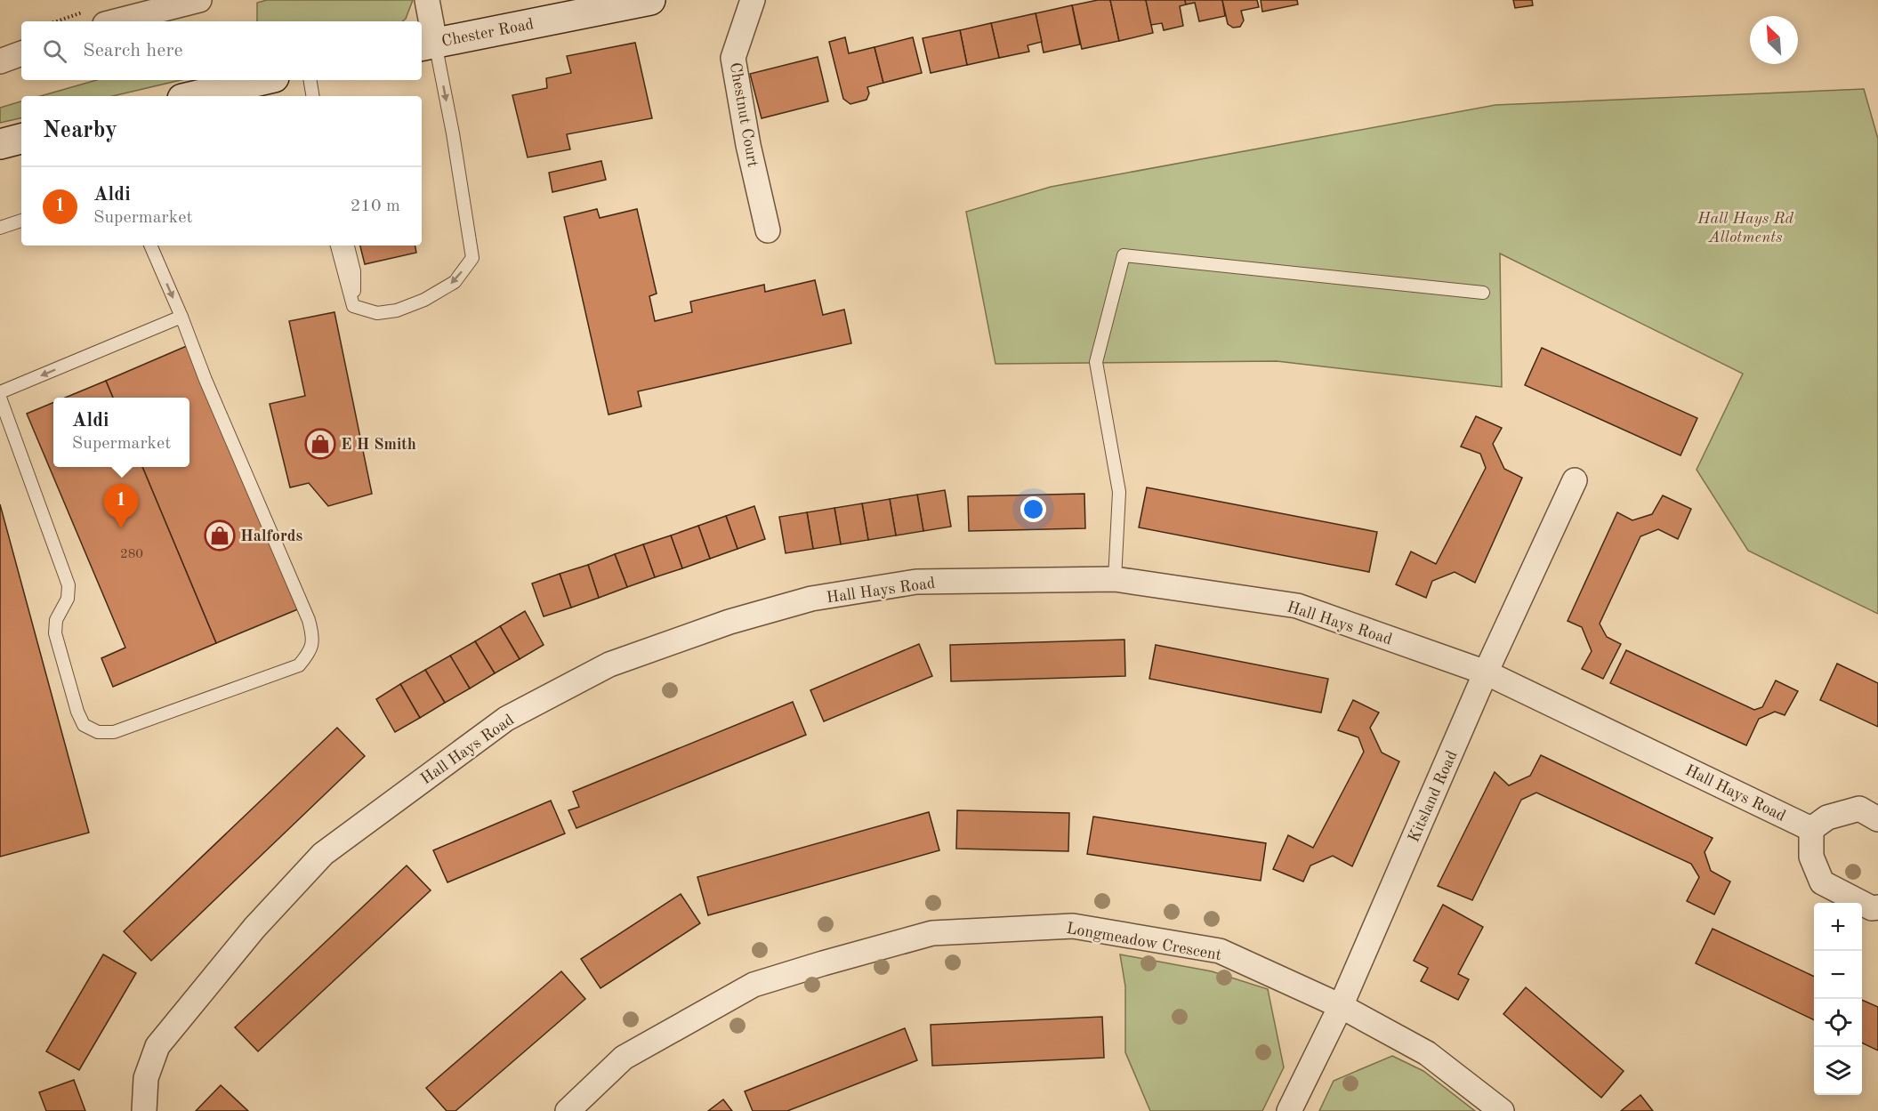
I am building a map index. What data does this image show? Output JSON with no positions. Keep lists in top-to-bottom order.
{
  "streets": {
    "main road": ["Chester Road"],
    "street": [
      "Chestnut Court",
      "Hall Hays Road",
      "Kitsland Road",
      "Longmeadow Crescent"
    ]
  },
  "crossings": [
    ["Hall Hays Road", "Kitsland Road"],
    ["Kitsland Road", "Longmeadow Crescent"]
  ],
  "parks": ["Hall Hays Rd Allotments"],
  "places": {
    "shop": ["E H Smith", "Halfords"]
  },
  "house_numbers": ["280"],
  "north": "top left",
  "page": {
    "search": "Search here",
    "heading": "Nearby",
    "list": [
      {
        "mark": "1",
        "name": "Aldi",
        "note": "Supermarket",
        "value": "210 m"
      }
    ],
    "popup": ["Aldi", "Supermarket"],
    "pins": "1",
    "map_buttons": ["+", "−"]
  }
}
